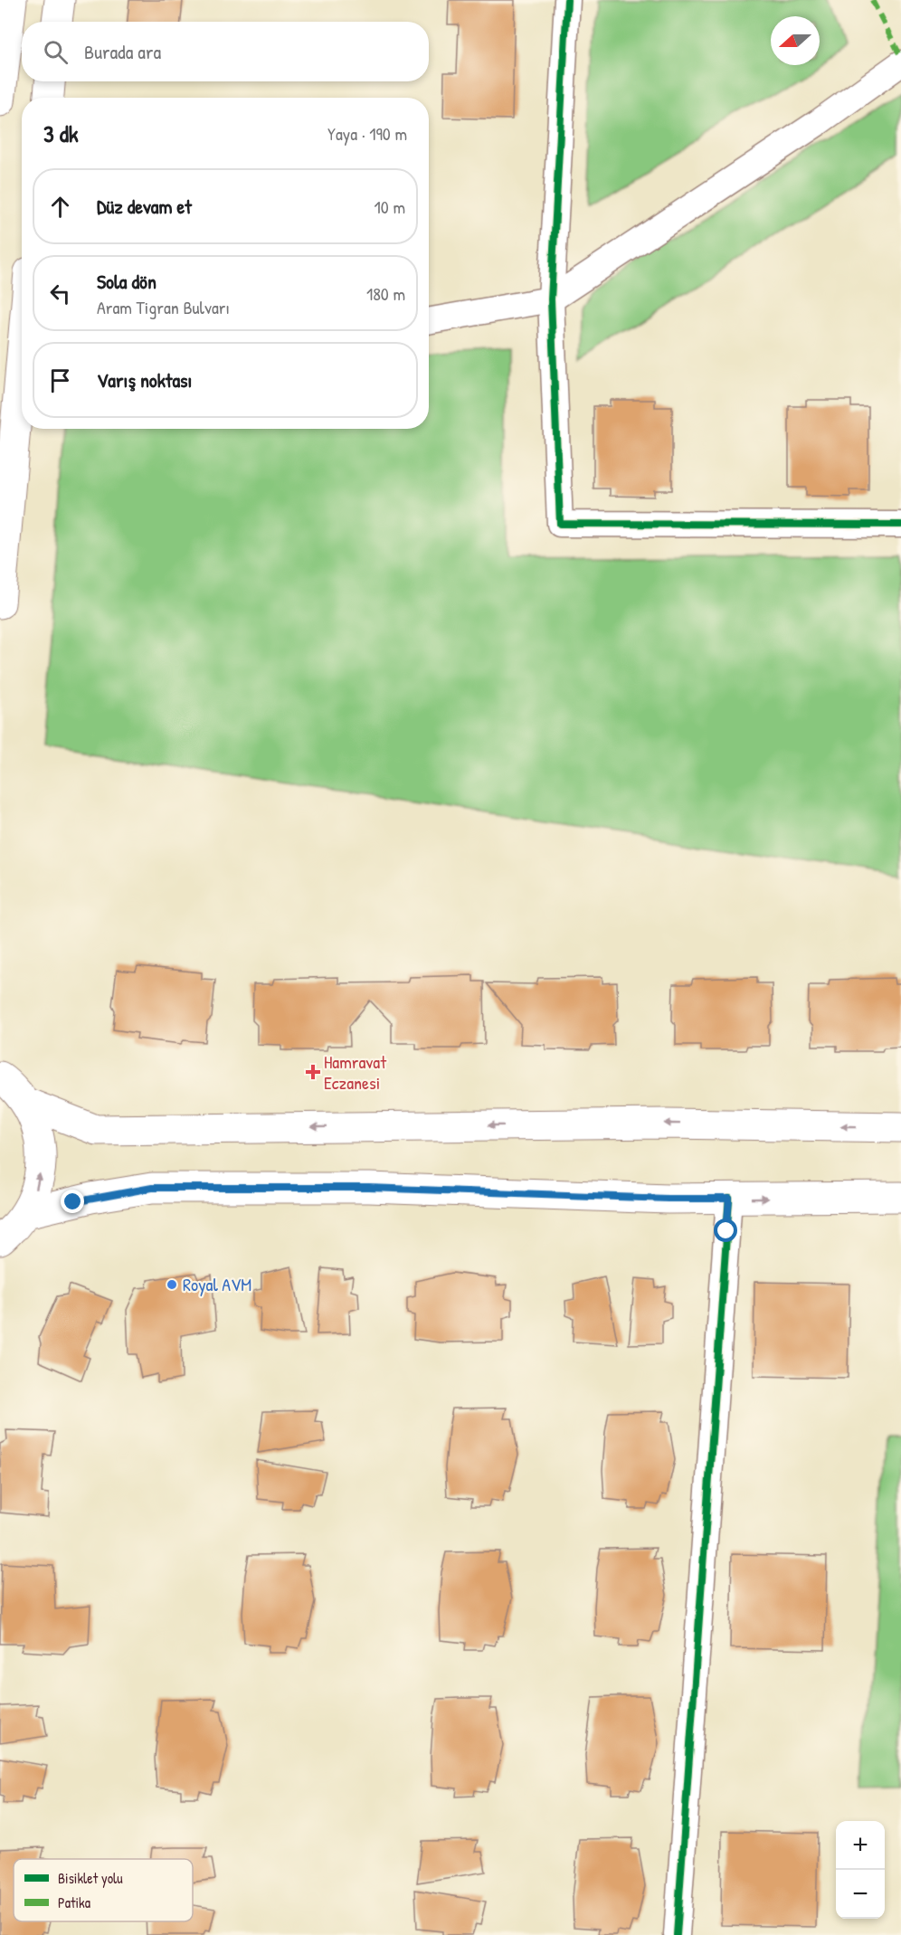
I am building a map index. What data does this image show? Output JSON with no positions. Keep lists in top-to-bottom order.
{
  "places": {
    "health": ["Hamravat Eczanesi"],
    "other": ["Royal AVM"]
  },
  "legend": ["Bisiklet yolu", "Patika"],
  "north": "left",
  "page": {
    "search": "Burada ara",
    "heading": ["3 dk", "Yaya · 190 m"],
    "list": [
      ["Düz devam et", "10 m"],
      ["Sola dön", "Aram Tigran Bulvarı", "180 m"],
      "Varış noktası"
    ],
    "map_buttons": ["+", "−"]
  }
}
